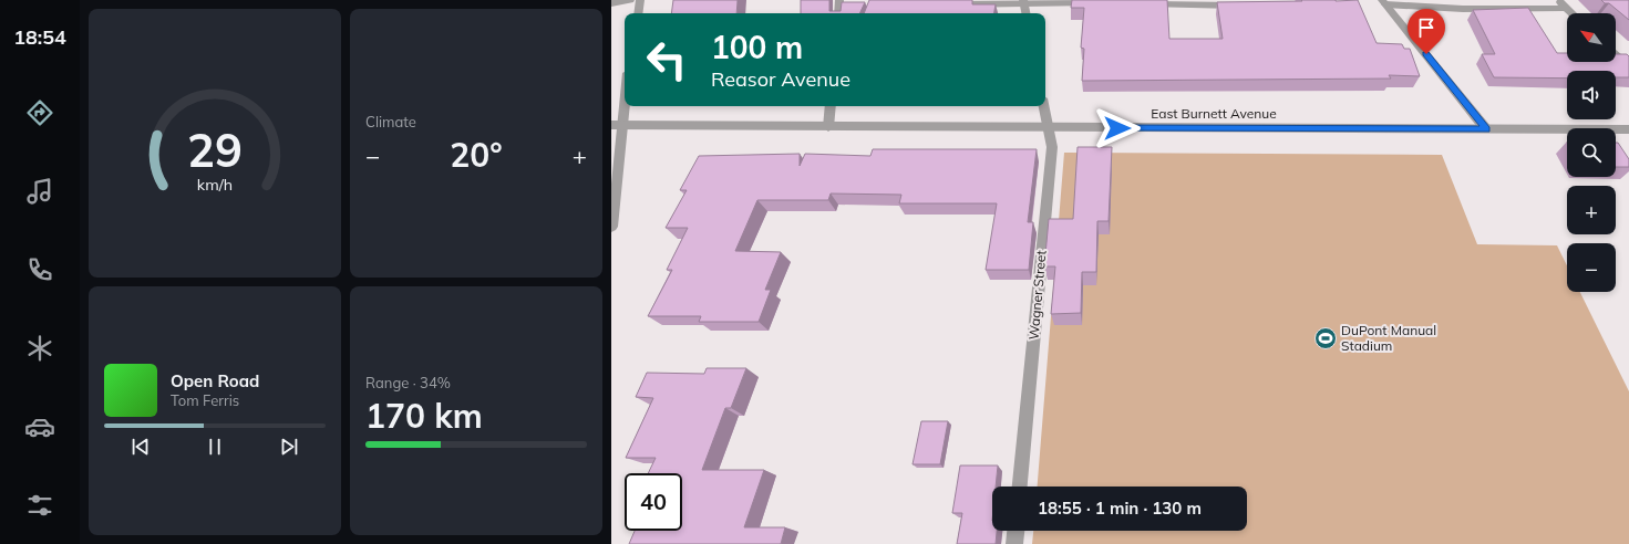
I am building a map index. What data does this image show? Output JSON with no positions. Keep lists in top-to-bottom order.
{
  "streets": {
    "street": ["East Burnett Avenue", "Wagner Street"]
  },
  "crossings": [
    ["East Burnett Avenue", "Wagner Street"]
  ],
  "places": {
    "sports": ["DuPont Manual Stadium"]
  },
  "north": "top left",
  "page": {
    "tabs": "18:54",
    "tile": [
      "Climate",
      ["Range · 34%", "170 km"]
    ],
    "map_buttons": ["+", "−"],
    "turn": ["100 m", "Reasor Avenue"],
    "heat": ["−", "20°", "+"],
    "song": ["Open Road", "Tom Ferris"],
    "limit": "40",
    "trip": "18:55 · 1 min · 130 m",
    "gauge": ["29", "km/h"]
  }
}
